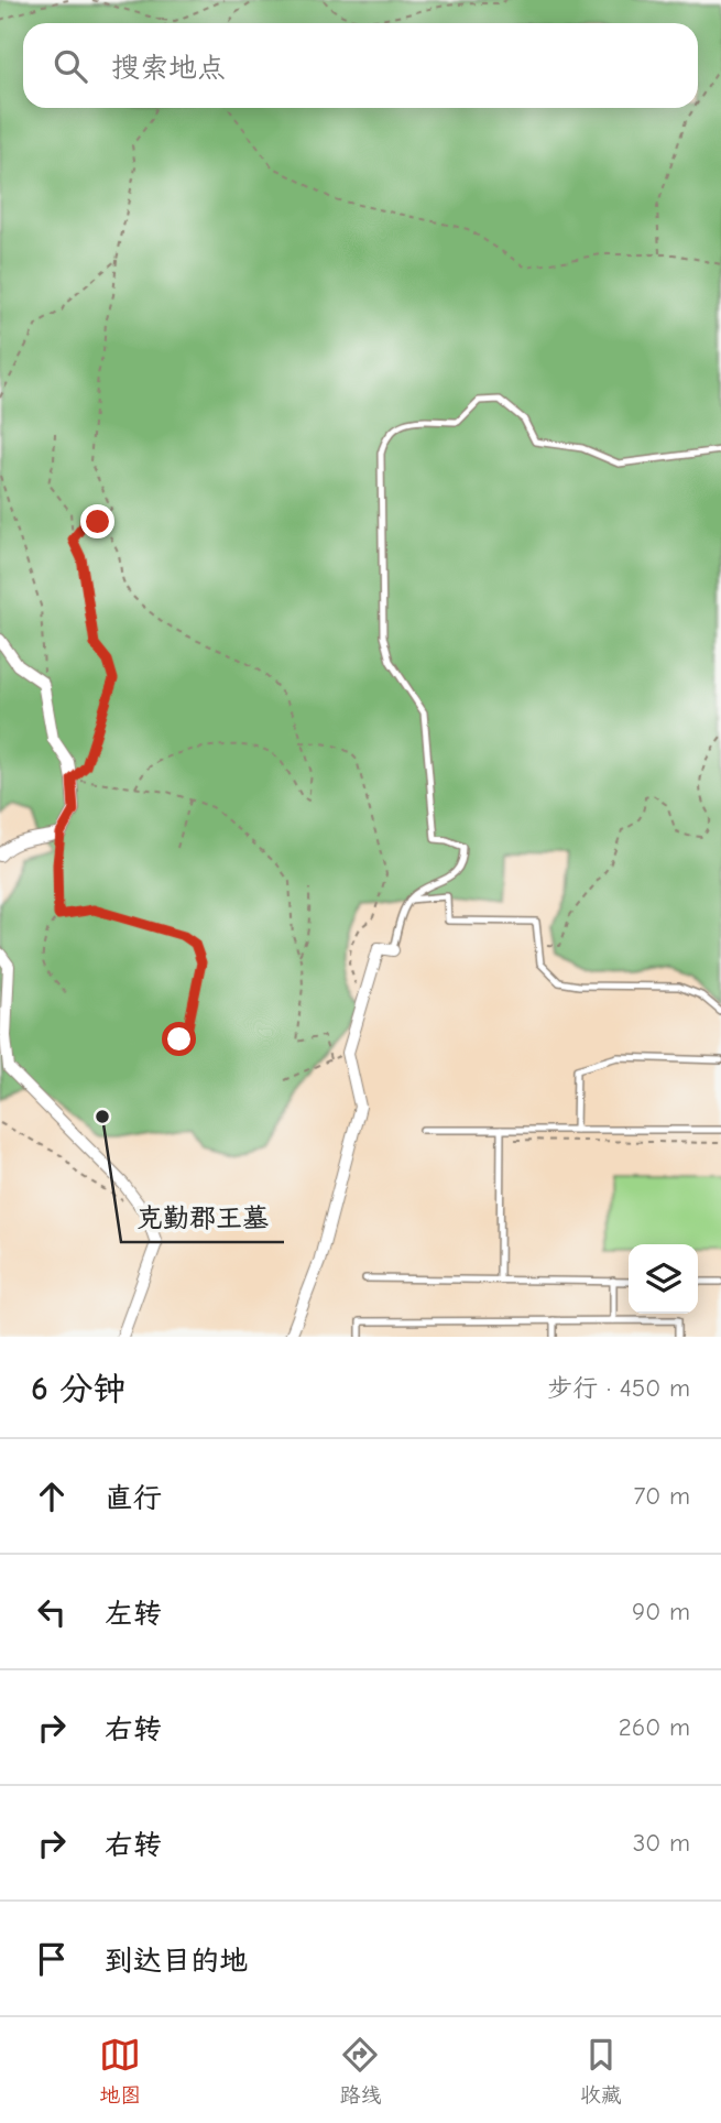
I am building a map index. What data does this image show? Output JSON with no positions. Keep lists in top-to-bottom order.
{
  "places": ["克勤郡王墓"],
  "page": {
    "search": "搜索地点",
    "heading": ["6 分钟", "步行 · 450 m"],
    "list": [
      ["直行", "70 m"],
      ["左转", "90 m"],
      ["右转", "260 m"],
      ["右转", "30 m"],
      "到达目的地"
    ],
    "nav": ["地图", "路线", "收藏"]
  }
}
